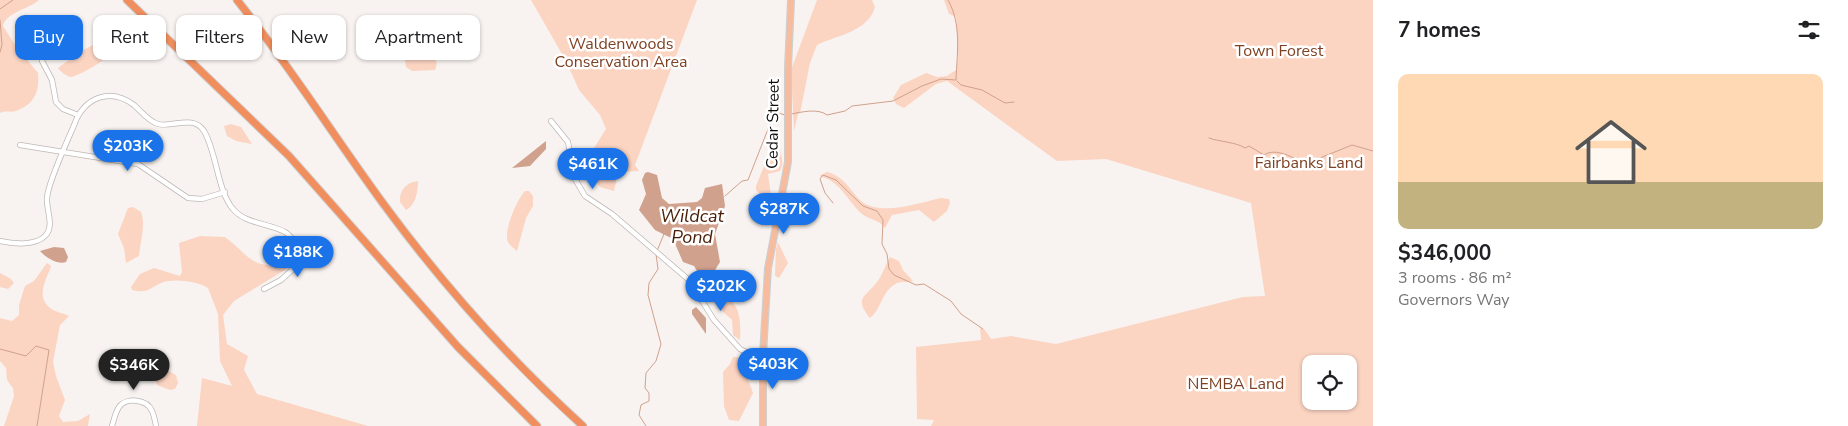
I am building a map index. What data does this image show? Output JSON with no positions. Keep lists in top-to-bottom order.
{
  "streets": {
    "main road": ["Cedar Street"]
  },
  "water": ["Wildcat Pond"],
  "parks": [
    "Waldenwoods Conservation Area",
    "Town Forest",
    "Fairbanks Land",
    "NEMBA Land"
  ],
  "page": {
    "heading": "7 homes",
    "chip": [
      "Buy",
      "Rent",
      "Filters",
      "New",
      "Apartment"
    ],
    "list": [
      {
        "name": "$346,000",
        "note": "3 rooms · 86 m² · Governors Way"
      }
    ],
    "price": [
      "$203K",
      "$461K",
      "$287K",
      "$188K",
      "$202K",
      "$403K",
      "$346K"
    ]
  }
}
